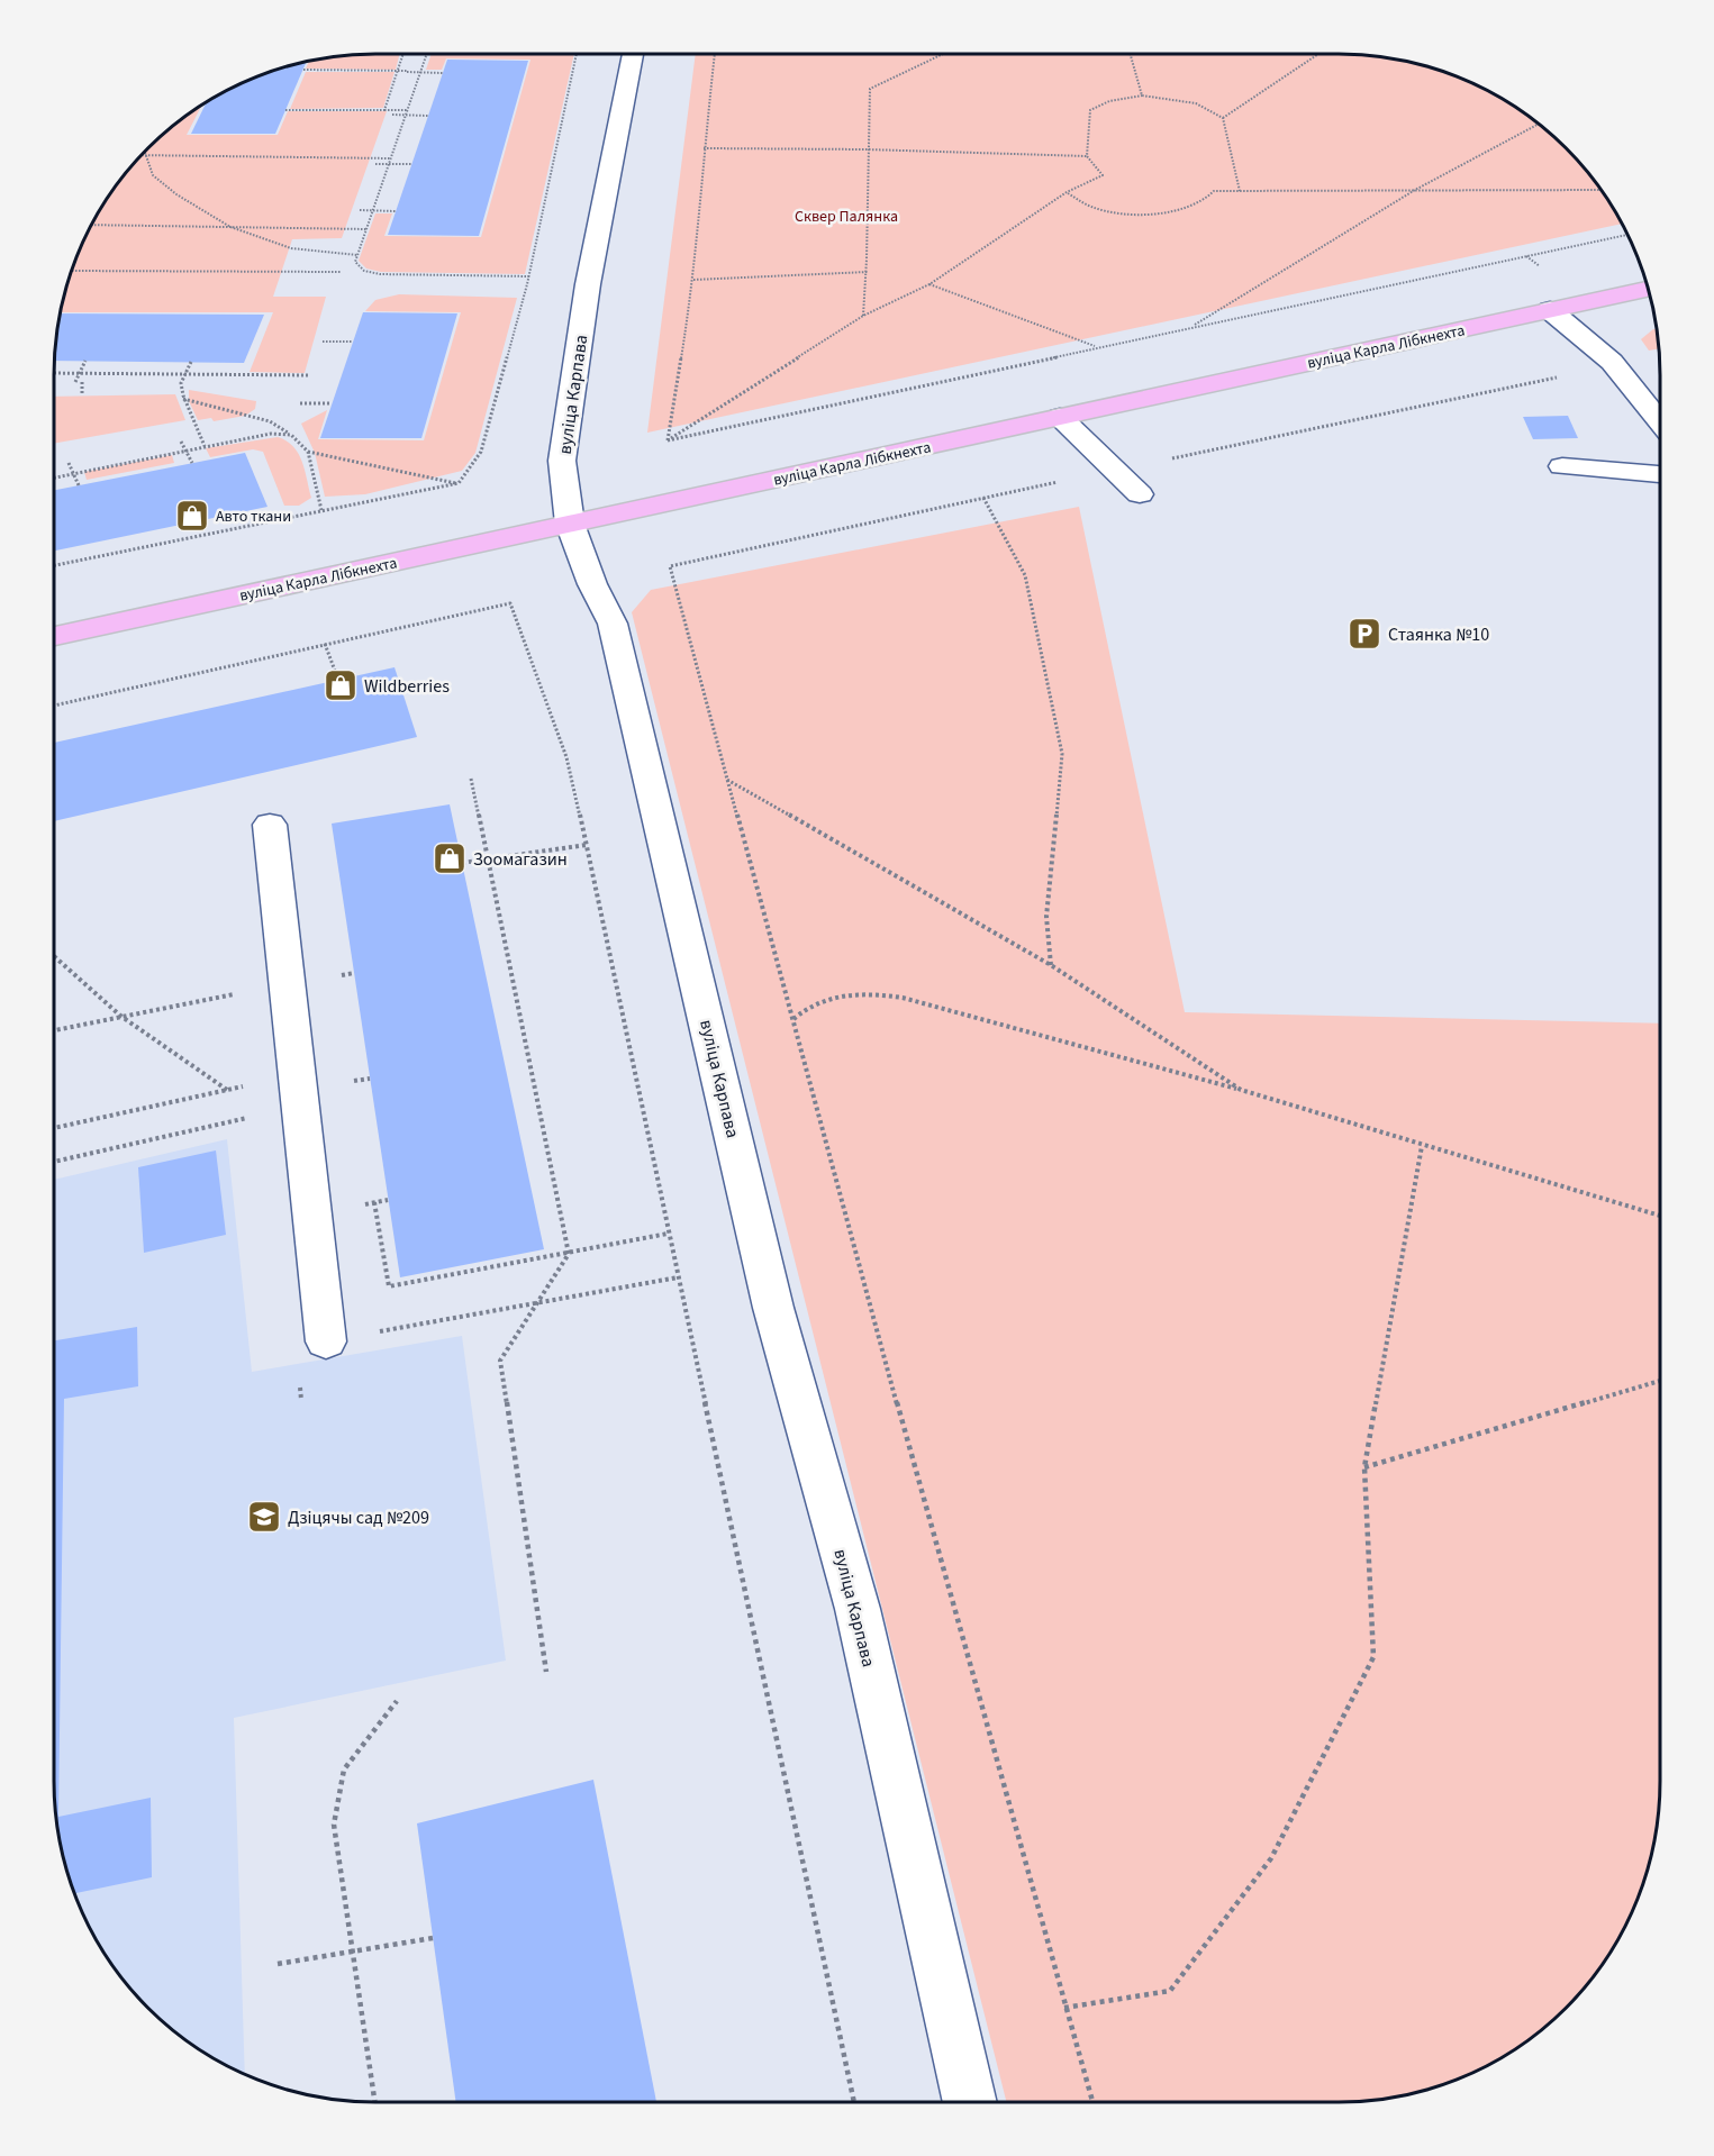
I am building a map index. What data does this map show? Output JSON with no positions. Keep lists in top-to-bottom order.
{
  "streets": {
    "main road": ["вуліца Карла Лібкнехта"],
    "street": ["вуліца Карпава"]
  },
  "crossings": [
    ["вуліца Карла Лібкнехта", "вуліца Карпава"]
  ],
  "parks": ["Сквер Палянка"],
  "places": {
    "shop": ["Авто ткани", "Wildberries", "Зоомагазин"],
    "parking": ["Стаянка №10"],
    "school or university": ["Дзіцячы сад №209"]
  }
}
